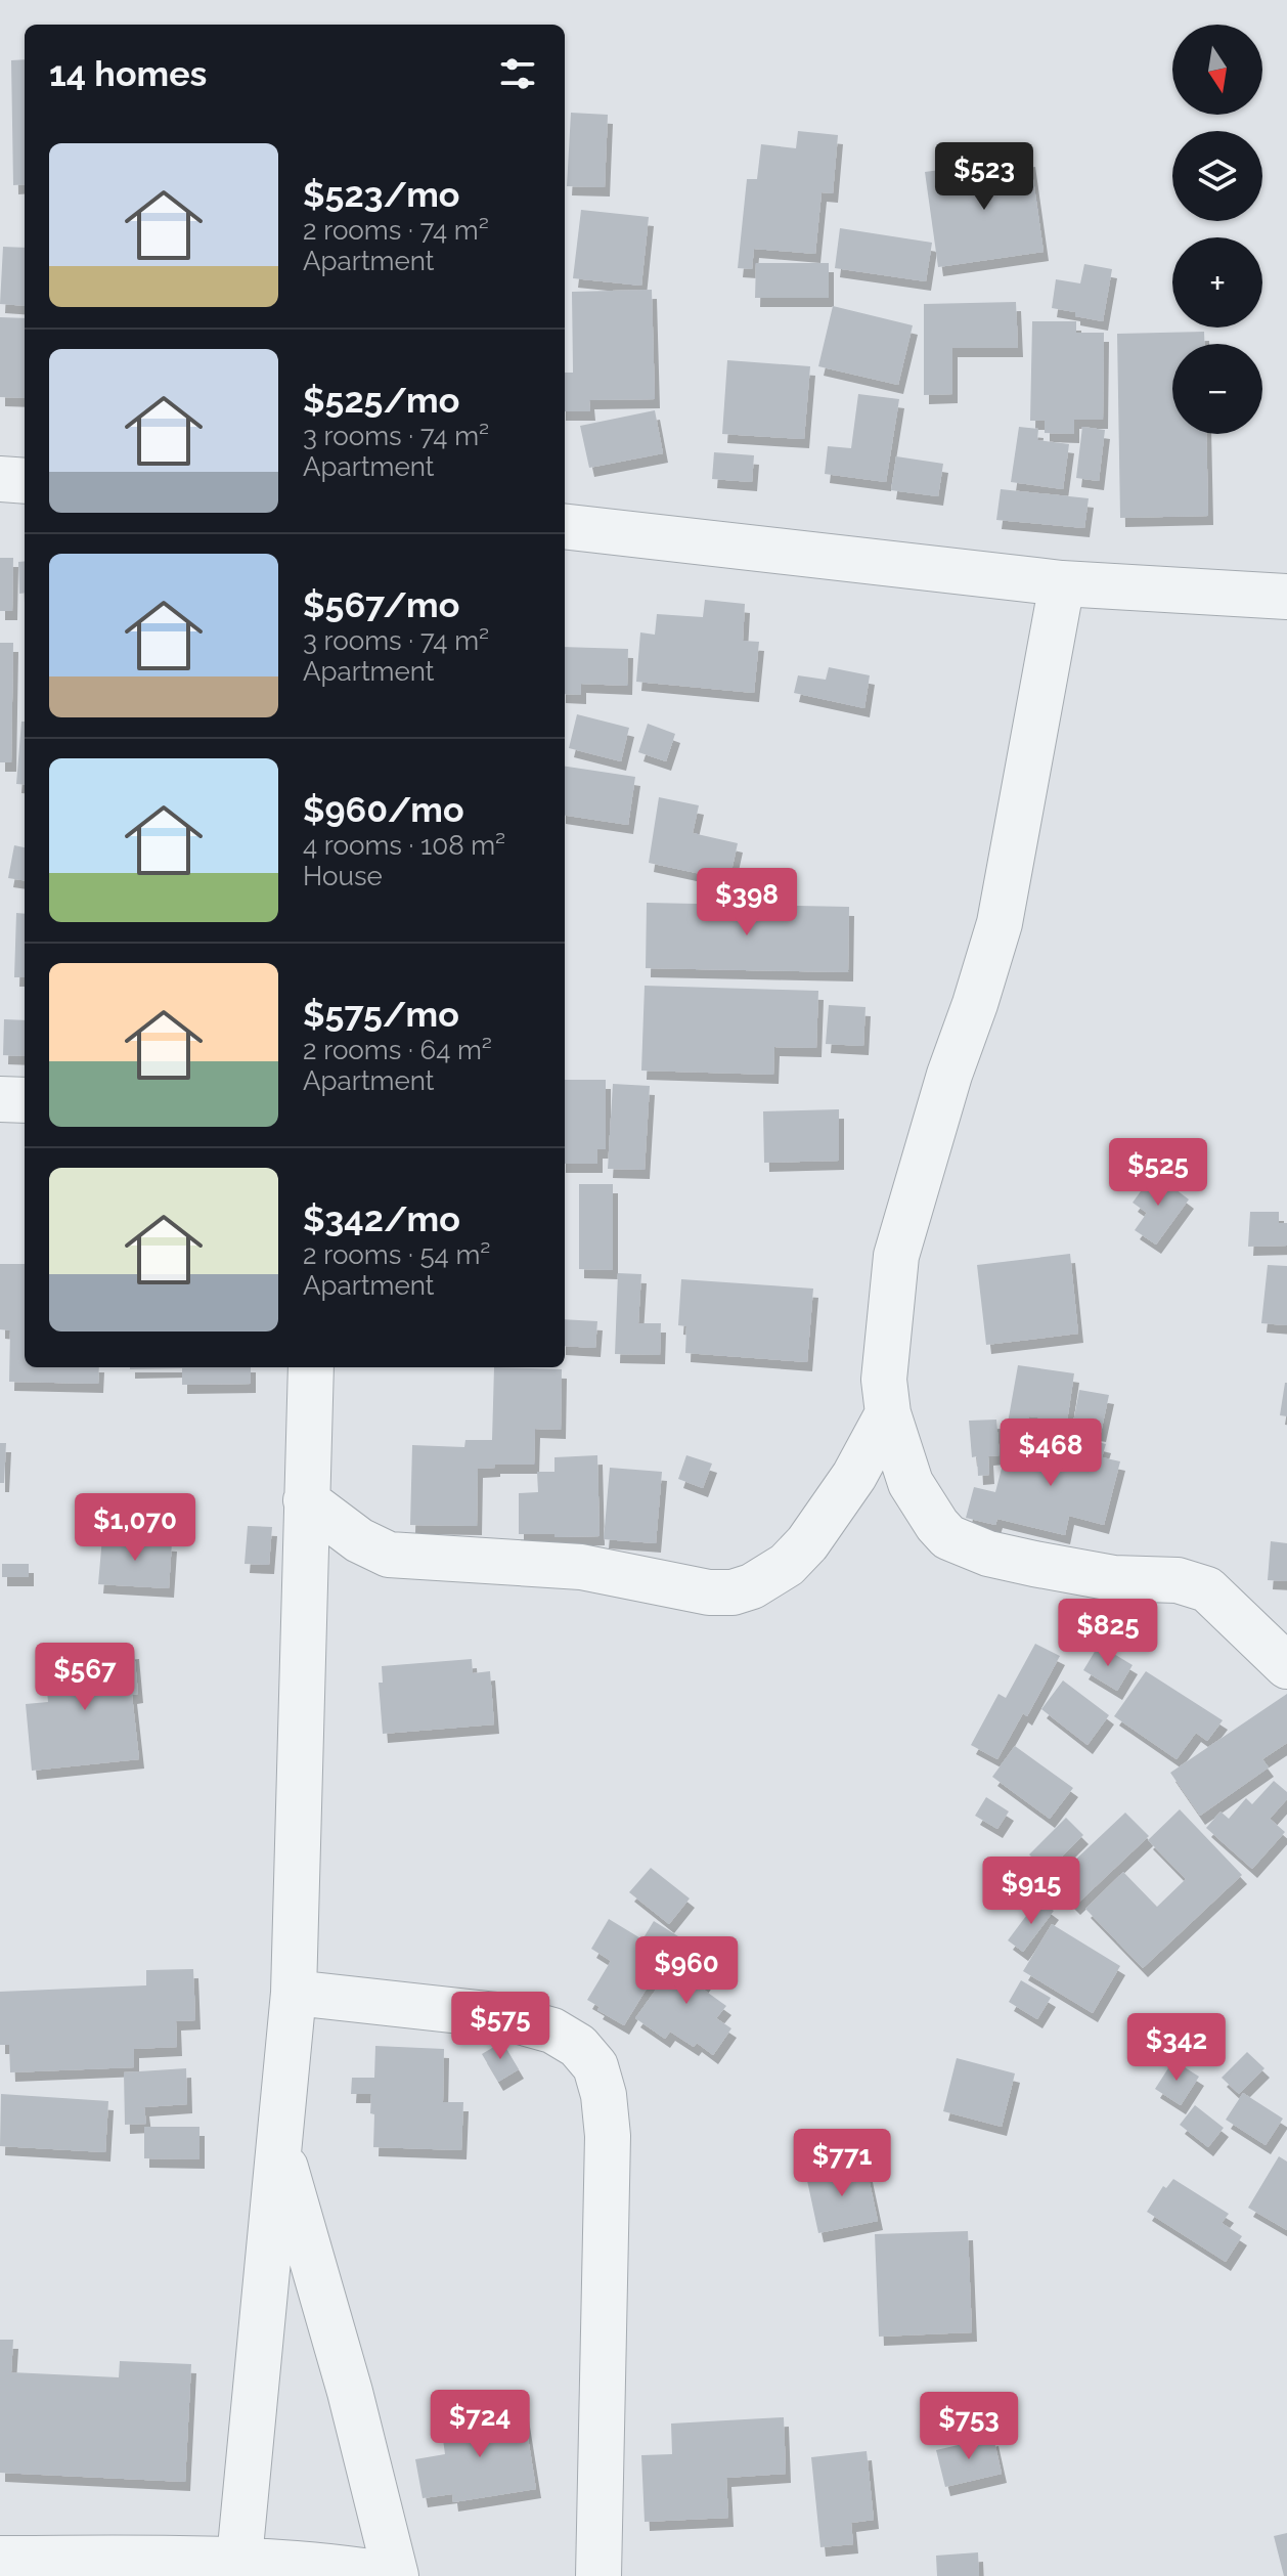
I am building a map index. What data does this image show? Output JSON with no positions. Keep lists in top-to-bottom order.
{
  "north": "bottom",
  "page": {
    "map_buttons": ["+", "−"],
    "heading": "14 homes",
    "list": [
      {
        "name": "$523/mo",
        "note": "2 rooms · 74 m² · Apartment"
      },
      {
        "name": "$525/mo",
        "note": "3 rooms · 74 m² · Apartment"
      },
      {
        "name": "$567/mo",
        "note": "3 rooms · 74 m² · Apartment"
      },
      {
        "name": "$960/mo",
        "note": "4 rooms · 108 m² · House"
      },
      {
        "name": "$575/mo",
        "note": "2 rooms · 64 m² · Apartment"
      },
      {
        "name": "$342/mo",
        "note": "2 rooms · 54 m² · Apartment"
      }
    ],
    "price": [
      "$523",
      "$398",
      "$525",
      "$468",
      "$1,070",
      "$825",
      "$567",
      "$915",
      "$960",
      "$575",
      "$342",
      "$771",
      "$724",
      "$753"
    ]
  }
}
